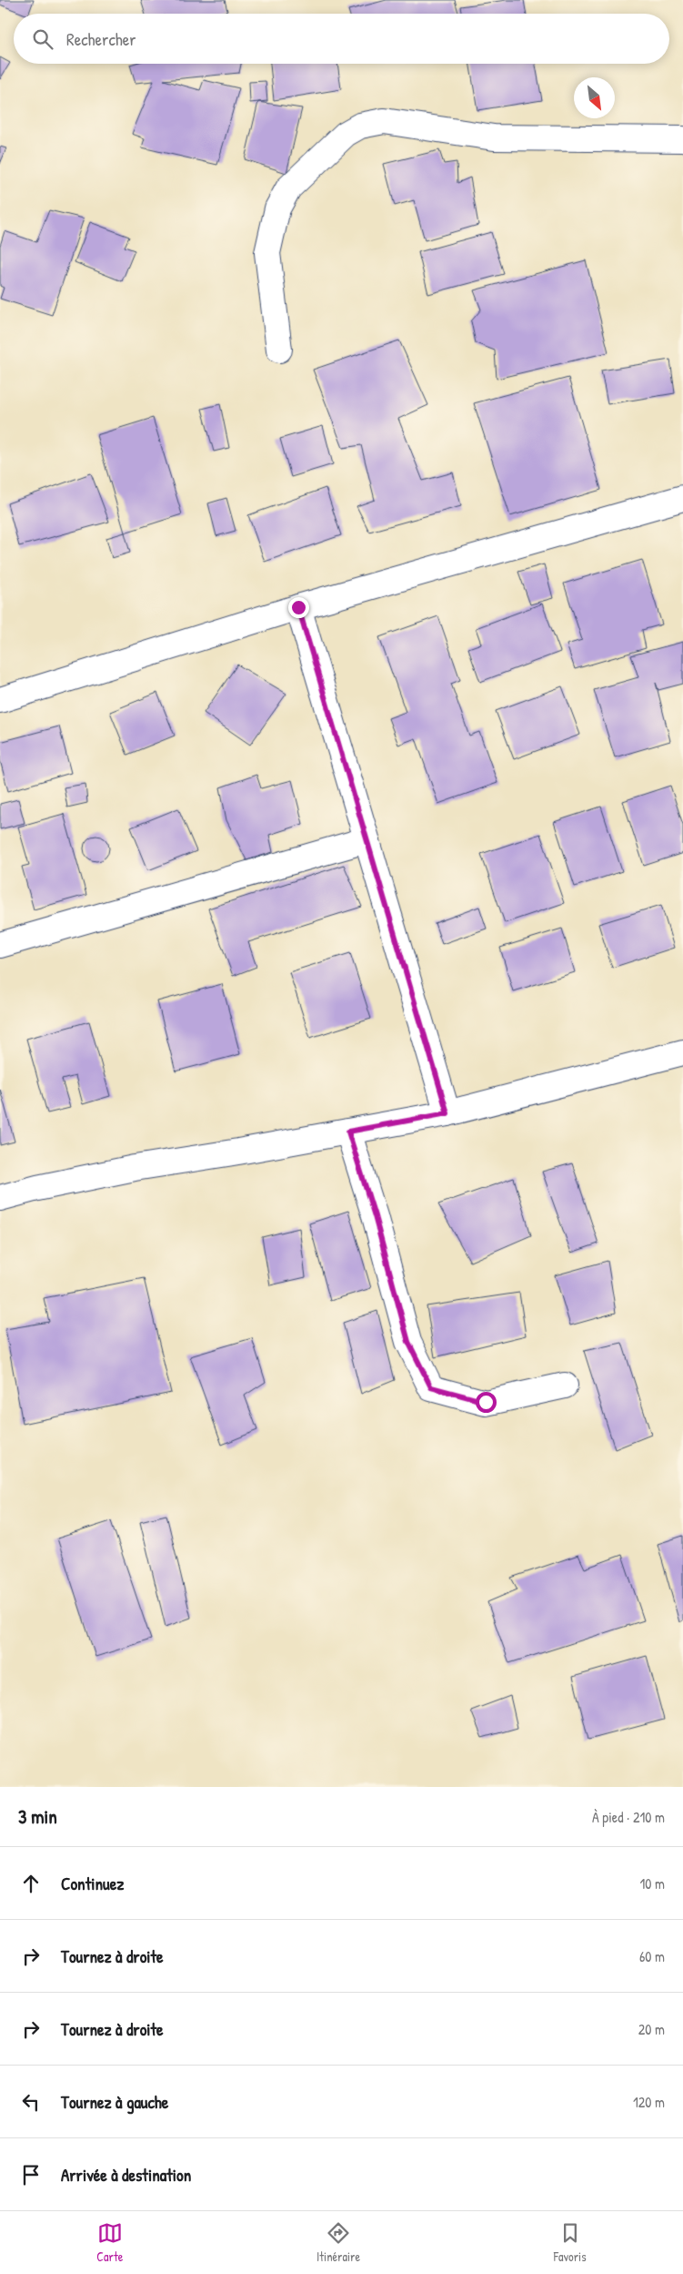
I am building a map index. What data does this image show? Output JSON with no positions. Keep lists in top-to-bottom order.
{
  "north": "bottom right",
  "page": {
    "search": "Rechercher",
    "heading": ["3 min", "À pied · 210 m"],
    "list": [
      ["Continuez", "10 m"],
      ["Tournez à droite", "60 m"],
      ["Tournez à droite", "20 m"],
      ["Tournez à gauche", "120 m"],
      "Arrivée à destination"
    ],
    "nav": ["Carte", "Itinéraire", "Favoris"]
  }
}
